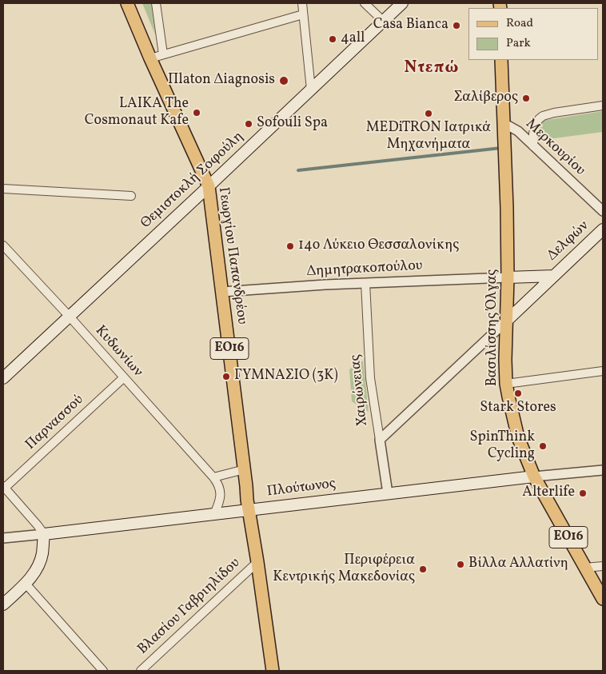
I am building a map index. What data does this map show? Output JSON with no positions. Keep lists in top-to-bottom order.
{
  "streets": {
    "main road": [
      "Θεμιστοκλή Σοφούλη",
      "Δελφών",
      "Γεωργίου Παπανδρέου",
      "Βασιλίσσης Όλγας",
      "ΕΟ16",
      "Πλούτωνος"
    ],
    "street": [
      "Μερκουρίου",
      "Δημητρακοπούλου",
      "Κυδωνίων",
      "Χαιρώνειας",
      "Παρνασσού",
      "Βλασίου Γαβριηλίδου"
    ]
  },
  "crossings": [
    ["Μερκουρίου", "Βασιλίσσης Όλγας"],
    ["Θεμιστοκλή Σοφούλη", "Γεωργίου Παπανδρέου"],
    ["Θεμιστοκλή Σοφούλη", "Κυδωνίων"],
    ["Δελφών", "Δημητρακοπούλου"],
    ["Δελφών", "Βασιλίσσης Όλγας"],
    ["Γεωργίου Παπανδρέου", "Δημητρακοπούλου"],
    ["Γεωργίου Παπανδρέου", "Πλούτωνος"],
    ["Γεωργίου Παπανδρέου", "Βλασίου Γαβριηλίδου"],
    ["Δημητρακοπούλου", "Βασιλίσσης Όλγας"],
    ["Δημητρακοπούλου", "Χαιρώνειας"],
    ["Βασιλίσσης Όλγας", "Πλούτωνος"],
    ["Κυδωνίων", "Παρνασσού"],
    ["Κυδωνίων", "Πλούτωνος"],
    ["Χαιρώνειας", "Πλούτωνος"]
  ],
  "districts": ["Ντεπώ"],
  "places": [
    "Casa Bianca",
    "4all",
    "Πlaton Δiagnosis",
    "Σαλίβερος",
    "LAIKA The Cosmonaut Kafe",
    "MEDiTRON Ιατρικά Μηχανήματα",
    "Sofouli Spa",
    "14ο Λύκειο Θεσσαλονίκης",
    "ΓΥΜΝΑΣΙΟ (3Κ)",
    "Stark Stores",
    "SpinThink Cycling",
    "Alterlife",
    "Βίλλα Αλλατίνη",
    "Περιφέρεια Κεντρικής Μακεδονίας"
  ],
  "legend": ["Road", "Park"]
}
